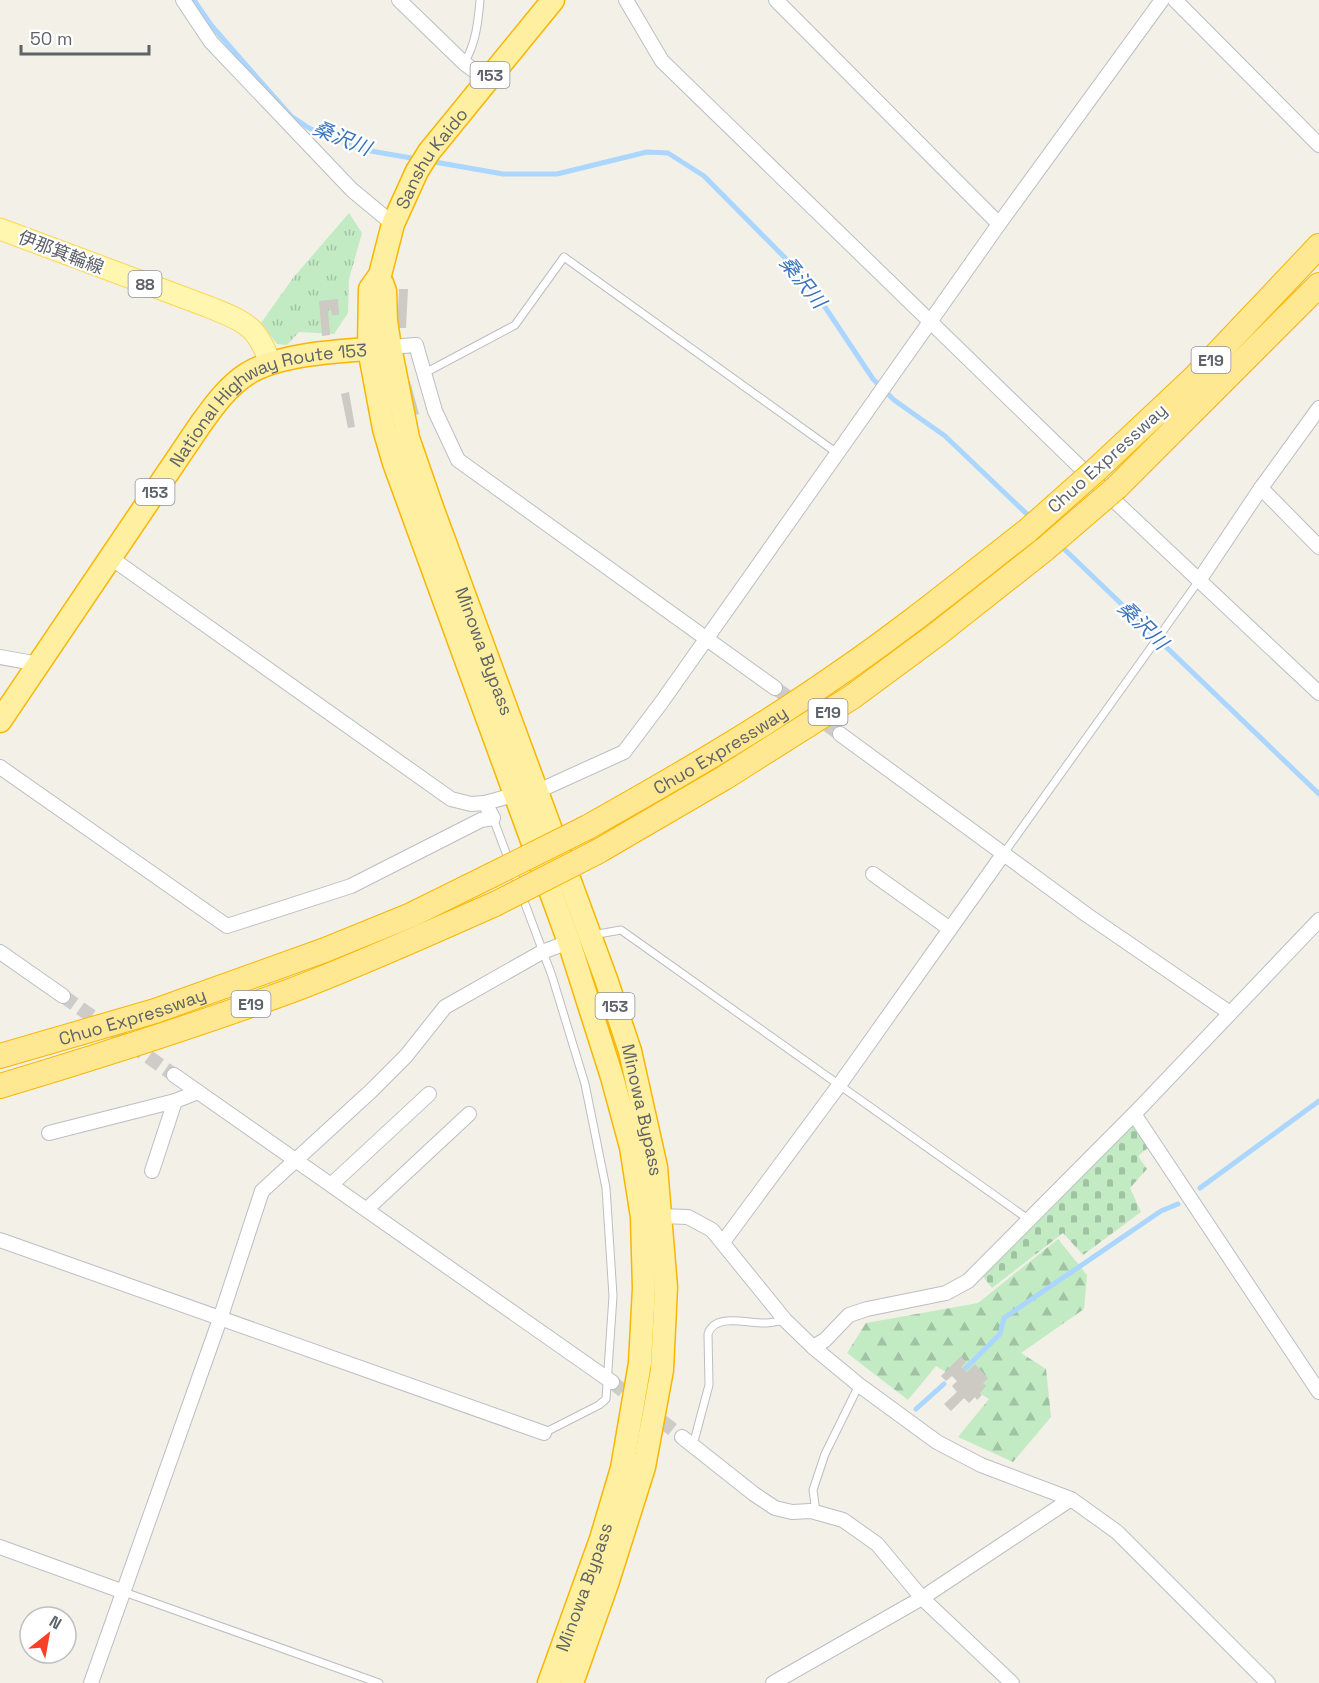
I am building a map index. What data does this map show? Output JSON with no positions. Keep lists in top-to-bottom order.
{
  "streets": {
    "highway": [
      "153",
      "Sanshu Kaido",
      "E19",
      "National Highway Route 153",
      "Chuo Expressway",
      "Minowa Bypass"
    ],
    "main road": ["伊那箕輪線", "88"]
  },
  "crossings": [
    ["Sanshu Kaido", "National Highway Route 153"],
    ["Sanshu Kaido", "Minowa Bypass"],
    ["伊那箕輪線", "National Highway Route 153"],
    ["National Highway Route 153", "Minowa Bypass"]
  ],
  "water": ["桑沢川"],
  "scale_bar": "50 m",
  "north": "top right"
}
